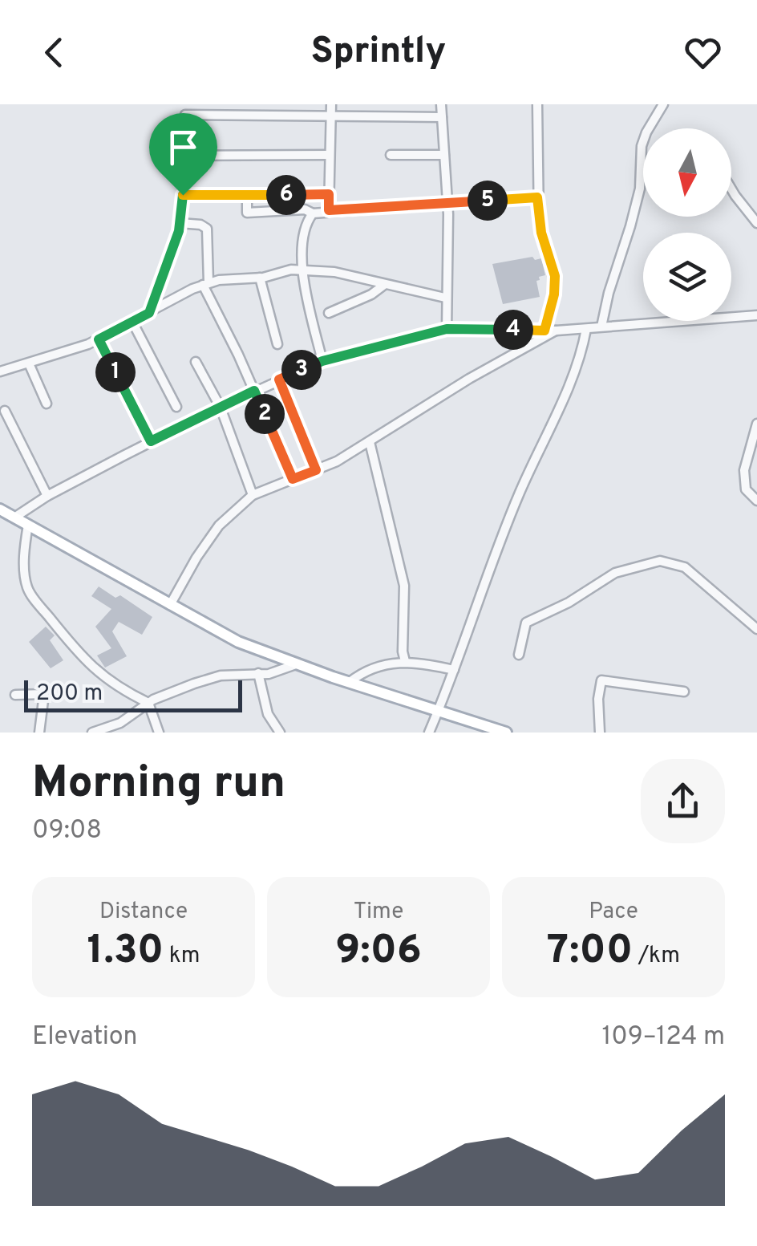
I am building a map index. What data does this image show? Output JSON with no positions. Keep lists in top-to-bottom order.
{
  "scale_bar": "200 m",
  "north": "bottom",
  "page": {
    "header": "Sprintly",
    "pins": [
      "6",
      "5",
      "4",
      "3",
      "1",
      "2"
    ],
    "scale": "200 m",
    "heading": ["Morning run", "09:08"],
    "stats": [
      ["Distance", "1.30 km"],
      ["Time", "9:06"],
      ["Pace", "7:00 /km"]
    ],
    "chart": ["Elevation", "109–124 m"]
  }
}
